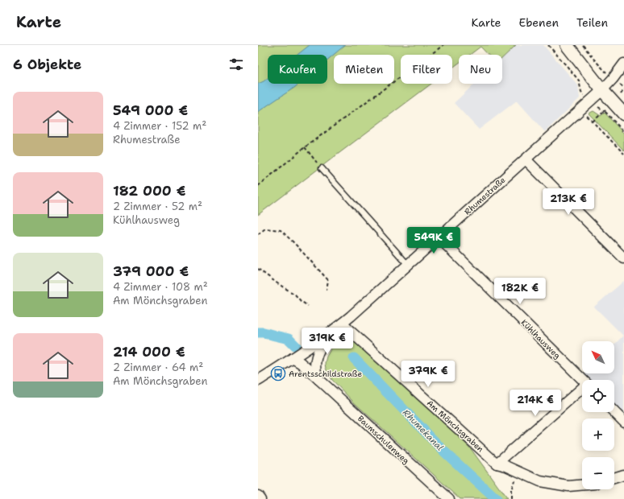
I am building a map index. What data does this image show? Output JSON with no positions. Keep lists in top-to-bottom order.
{
  "streets": {
    "street": [
      "Rhumestraße",
      "Kühlhausweg",
      "Am Mönchsgraben",
      "Baumschulenweg"
    ]
  },
  "crossings": [
    ["Rhumestraße", "Kühlhausweg"],
    ["Rhumestraße", "Am Mönchsgraben"],
    ["Rhumestraße", "Baumschulenweg"]
  ],
  "water": ["Rhumekanal"],
  "places": {
    "bus stop": ["Arentsschildstraße"]
  },
  "north": "top left",
  "page": {
    "header": "Karte",
    "nav": ["Karte", "Ebenen", "Teilen"],
    "heading": "6 Objekte",
    "chip": [
      "Kaufen",
      "Mieten",
      "Filter",
      "Neu"
    ],
    "list": [
      {
        "name": "549 000 €",
        "note": "4 Zimmer · 152 m² · Rhumestraße"
      },
      {
        "name": "182 000 €",
        "note": "2 Zimmer · 52 m² · Kühlhausweg"
      },
      {
        "name": "379 000 €",
        "note": "4 Zimmer · 108 m² · Am Mönchsgraben"
      },
      {
        "name": "214 000 €",
        "note": "2 Zimmer · 64 m² · Am Mönchsgraben"
      }
    ],
    "price": [
      "213K €",
      "549K €",
      "182K €",
      "319K €",
      "379K €",
      "214K €"
    ],
    "map_buttons": ["+", "−"]
  }
}
